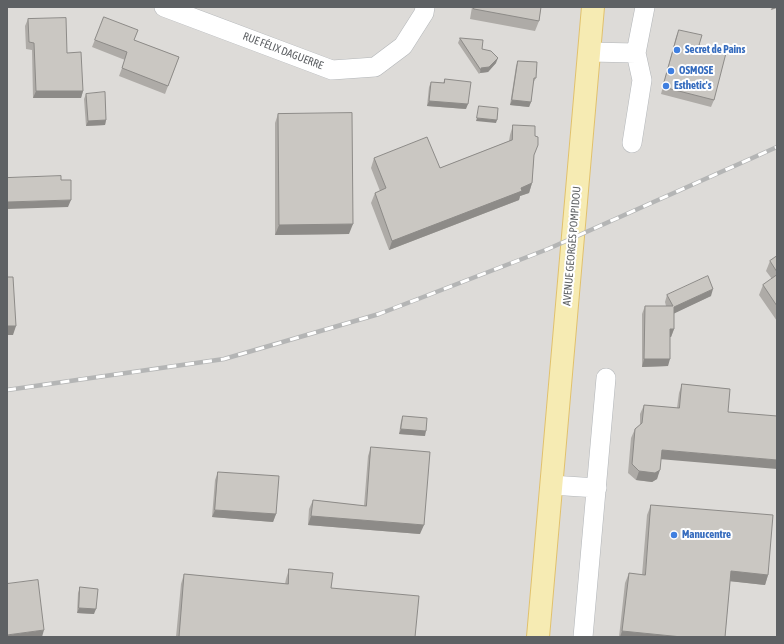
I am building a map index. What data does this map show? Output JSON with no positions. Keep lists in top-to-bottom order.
{
  "streets": {
    "main road": ["AVENUE GEORGES POMPIDOU"],
    "street": ["RUE FÉLIX DAGUERRE"]
  },
  "places": [
    "Secret de Pains",
    "OSMOSE",
    "Esthetic's",
    "Manucentre"
  ]
}
